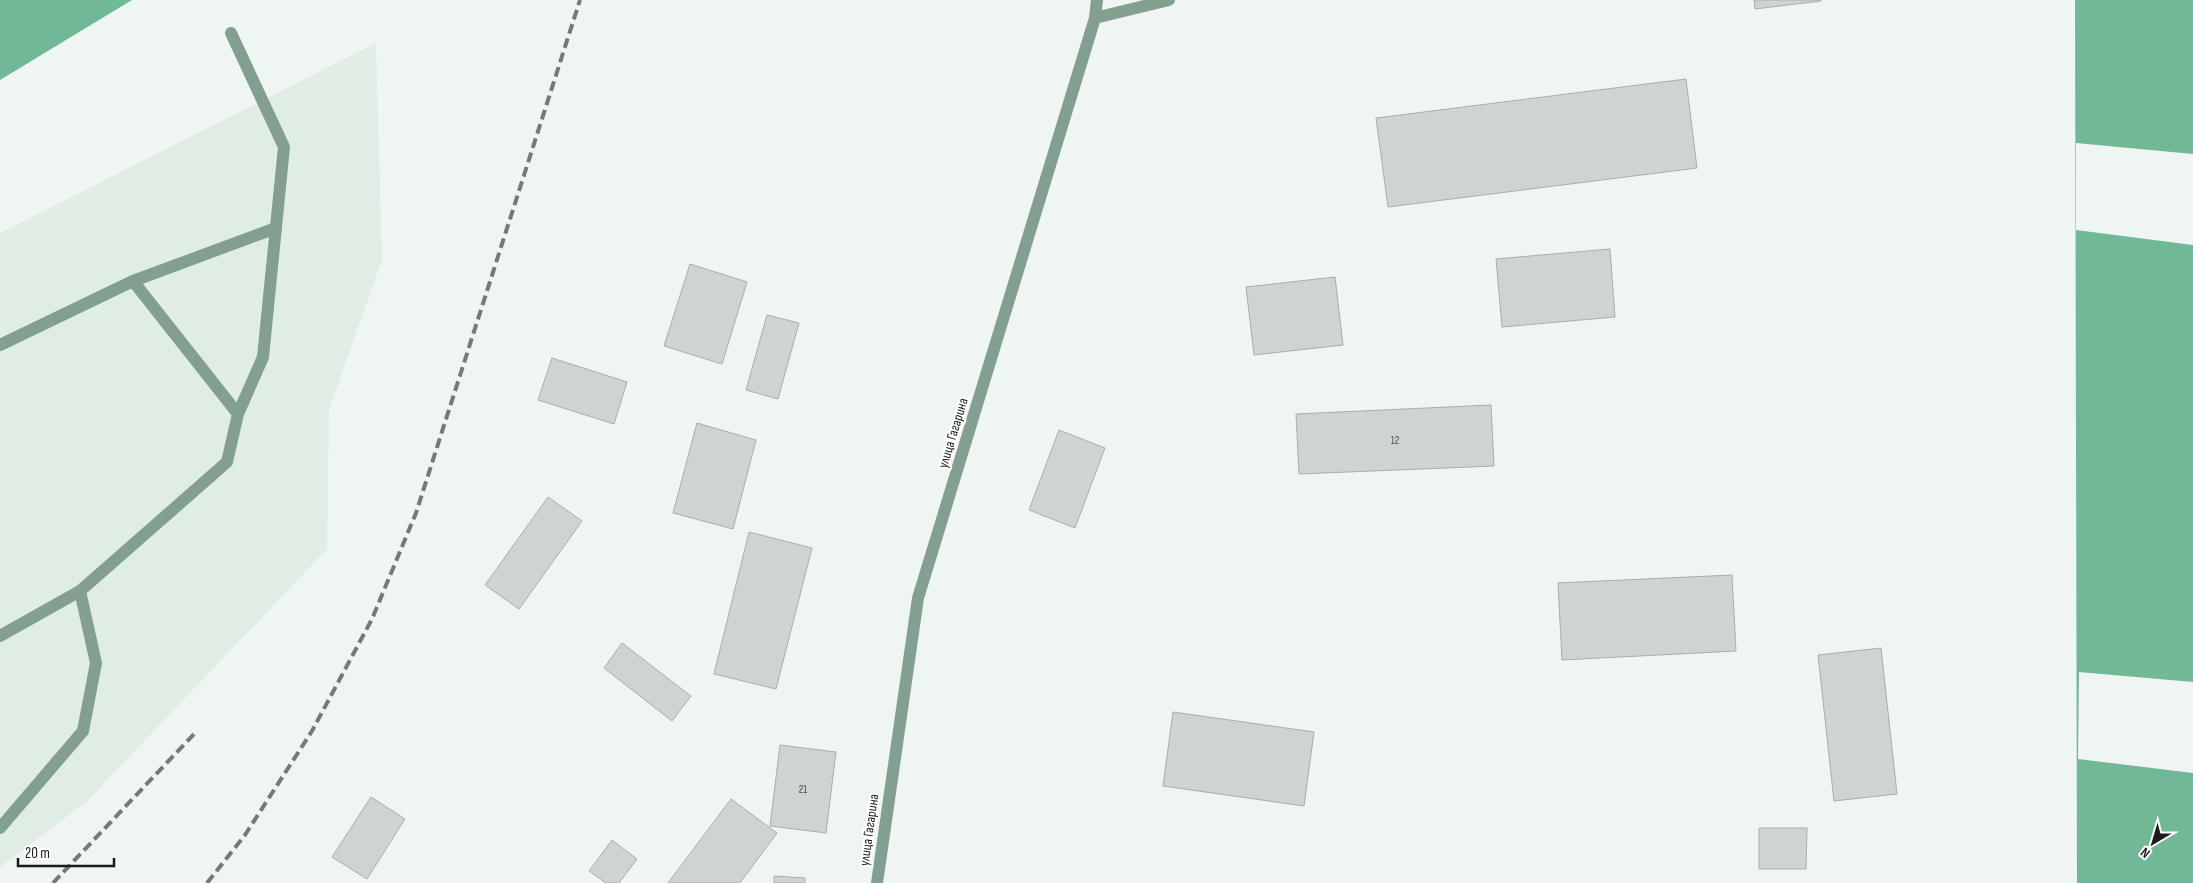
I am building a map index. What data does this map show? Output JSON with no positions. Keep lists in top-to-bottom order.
{
  "streets": {
    "street": ["улица Гагарина"]
  },
  "house_numbers": ["12", "21"],
  "scale_bar": "20 m",
  "north": "bottom left"
}
